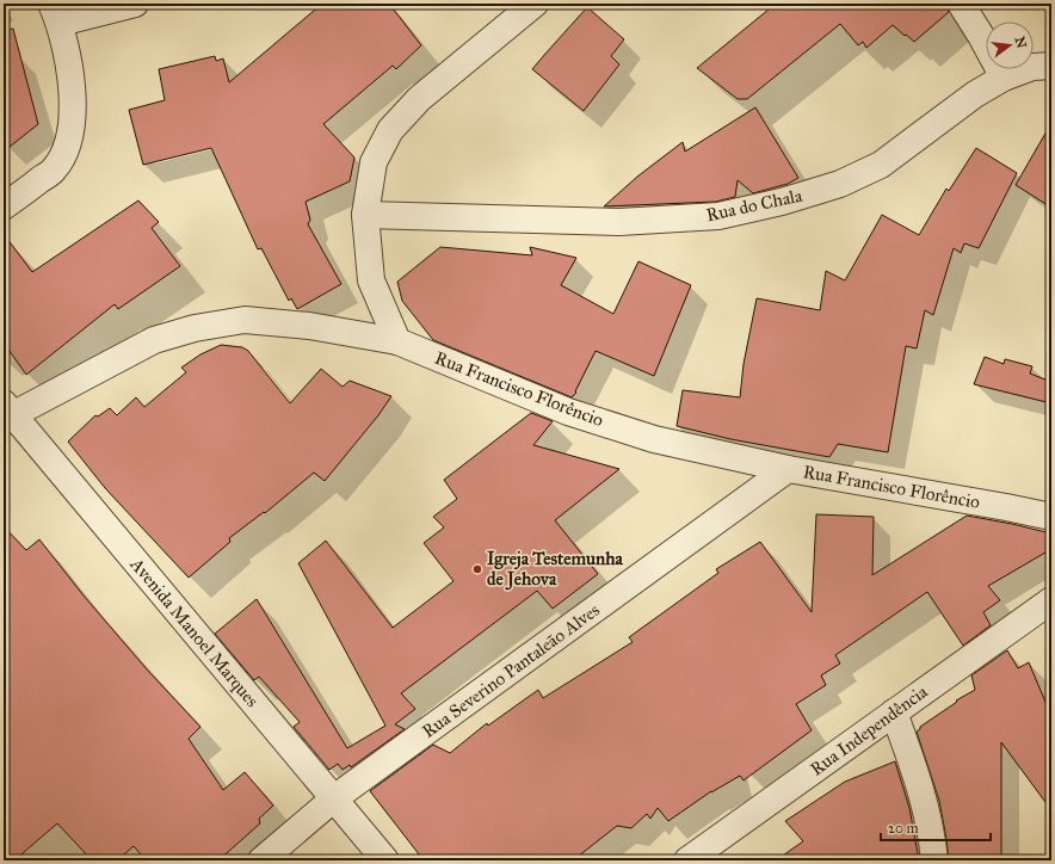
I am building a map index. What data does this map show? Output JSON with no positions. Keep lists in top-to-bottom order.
{
  "streets": {
    "street": [
      "Rua do Chala",
      "Rua Francisco Florêncio",
      "Avenida Manoel Marques",
      "Rua Severino Pantaleão Alves",
      "Rua Independência"
    ]
  },
  "crossings": [
    ["Rua Francisco Florêncio", "Avenida Manoel Marques"],
    ["Rua Francisco Florêncio", "Rua Severino Pantaleão Alves"],
    ["Avenida Manoel Marques", "Rua Severino Pantaleão Alves"]
  ],
  "places": ["Igreja Testemunha de Jehova"],
  "scale_bar": "20 m",
  "north": "right"
}
